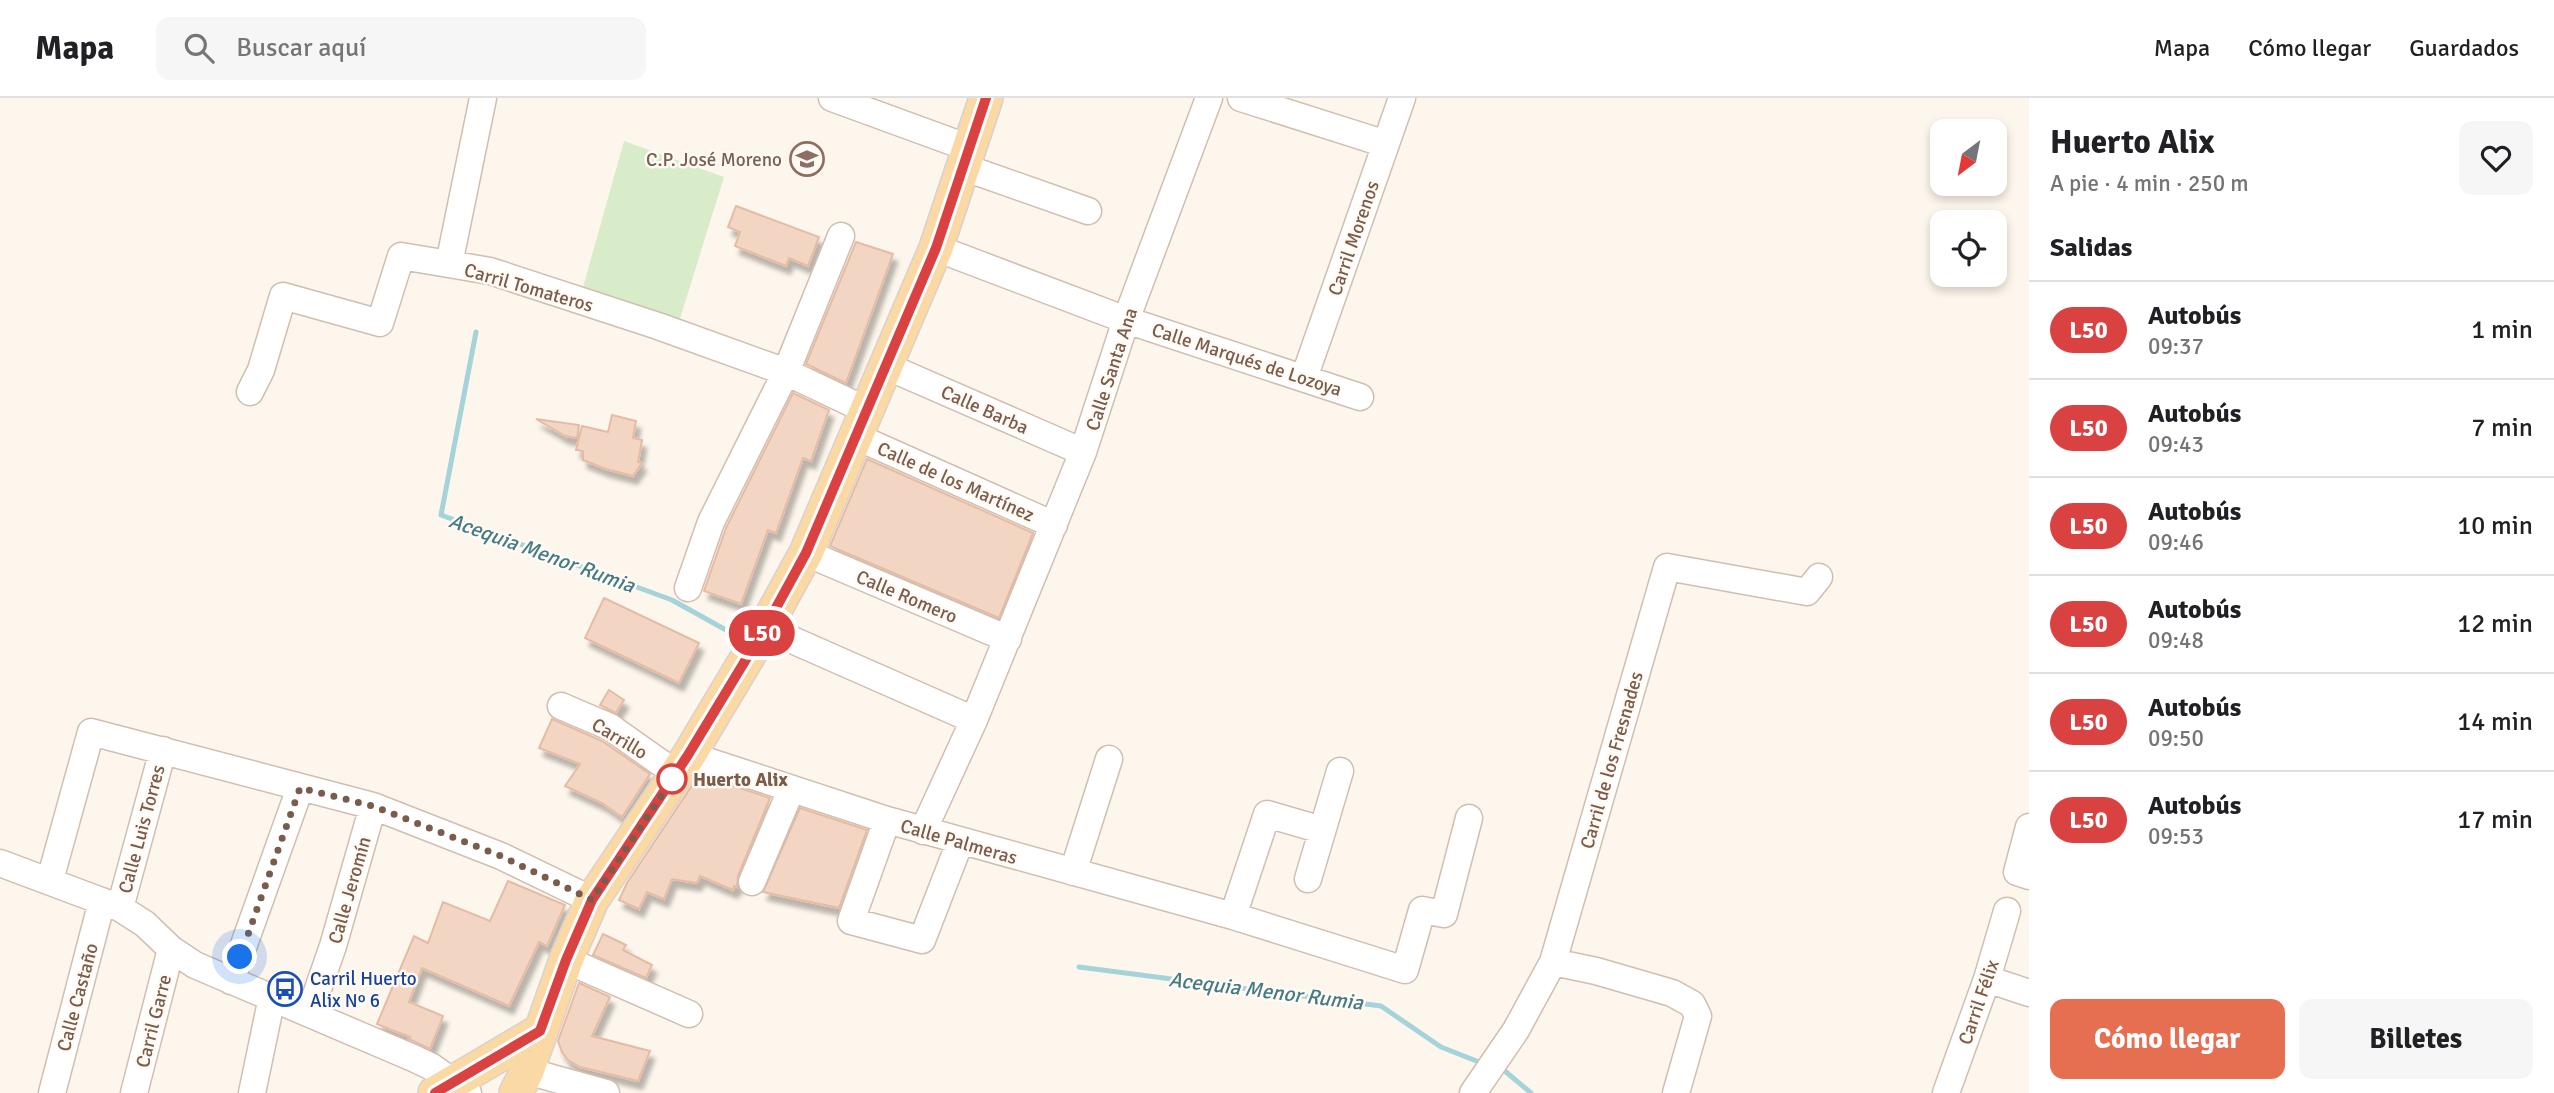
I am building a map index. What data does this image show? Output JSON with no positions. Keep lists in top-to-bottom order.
{
  "streets": {
    "street": [
      "Carril Morenos",
      "Carril Tomateros",
      "Calle Marqués de Lozoya",
      "Calle Santa Ana",
      "Calle Barba",
      "Calle de los Martínez",
      "Calle Romero",
      "Carrillo",
      "Carril de los Fresnades",
      "Calle Luis Torres",
      "Calle Palmeras",
      "Calle Jeromín",
      "Calle Castaño",
      "Carril Félix",
      "Carril Garre"
    ]
  },
  "crossings": [
    ["Carril Morenos", "Calle Marqués de Lozoya"],
    ["Carril Tomateros", "Calle de los Martínez"],
    ["Calle Marqués de Lozoya", "Calle Santa Ana"],
    ["Calle Santa Ana", "Calle Barba"],
    ["Calle Santa Ana", "Calle de los Martínez"],
    ["Calle Santa Ana", "Calle Romero"],
    ["Calle Santa Ana", "Calle Palmeras"],
    ["Carrillo", "Calle Palmeras"],
    ["Calle Luis Torres", "Calle Castaño"]
  ],
  "water": ["Acequia Menor Rumia"],
  "places": {
    "school or university": ["C.P. José Moreno"],
    "other": ["Huerto Alix"],
    "bus stop": ["Carril Huerto Alix Nº 6"]
  },
  "lines": ["bus line L50"],
  "north": "bottom left",
  "page": {
    "header": "Mapa",
    "search": "Buscar aquí",
    "nav": ["Mapa", "Cómo llegar", "Guardados"],
    "on_map": "L50",
    "heading": [
      ["Huerto Alix", "A pie · 4 min · 250 m"],
      "Salidas"
    ],
    "list": [
      {
        "mark": "L50",
        "name": "Autobús",
        "note": "09:37",
        "value": "1 min"
      },
      {
        "mark": "L50",
        "name": "Autobús",
        "note": "09:43",
        "value": "7 min"
      },
      {
        "mark": "L50",
        "name": "Autobús",
        "note": "09:46",
        "value": "10 min"
      },
      {
        "mark": "L50",
        "name": "Autobús",
        "note": "09:48",
        "value": "12 min"
      },
      {
        "mark": "L50",
        "name": "Autobús",
        "note": "09:50",
        "value": "14 min"
      },
      {
        "mark": "L50",
        "name": "Autobús",
        "note": "09:53",
        "value": "17 min"
      }
    ],
    "buttons": ["Cómo llegar", "Billetes"]
  }
}
